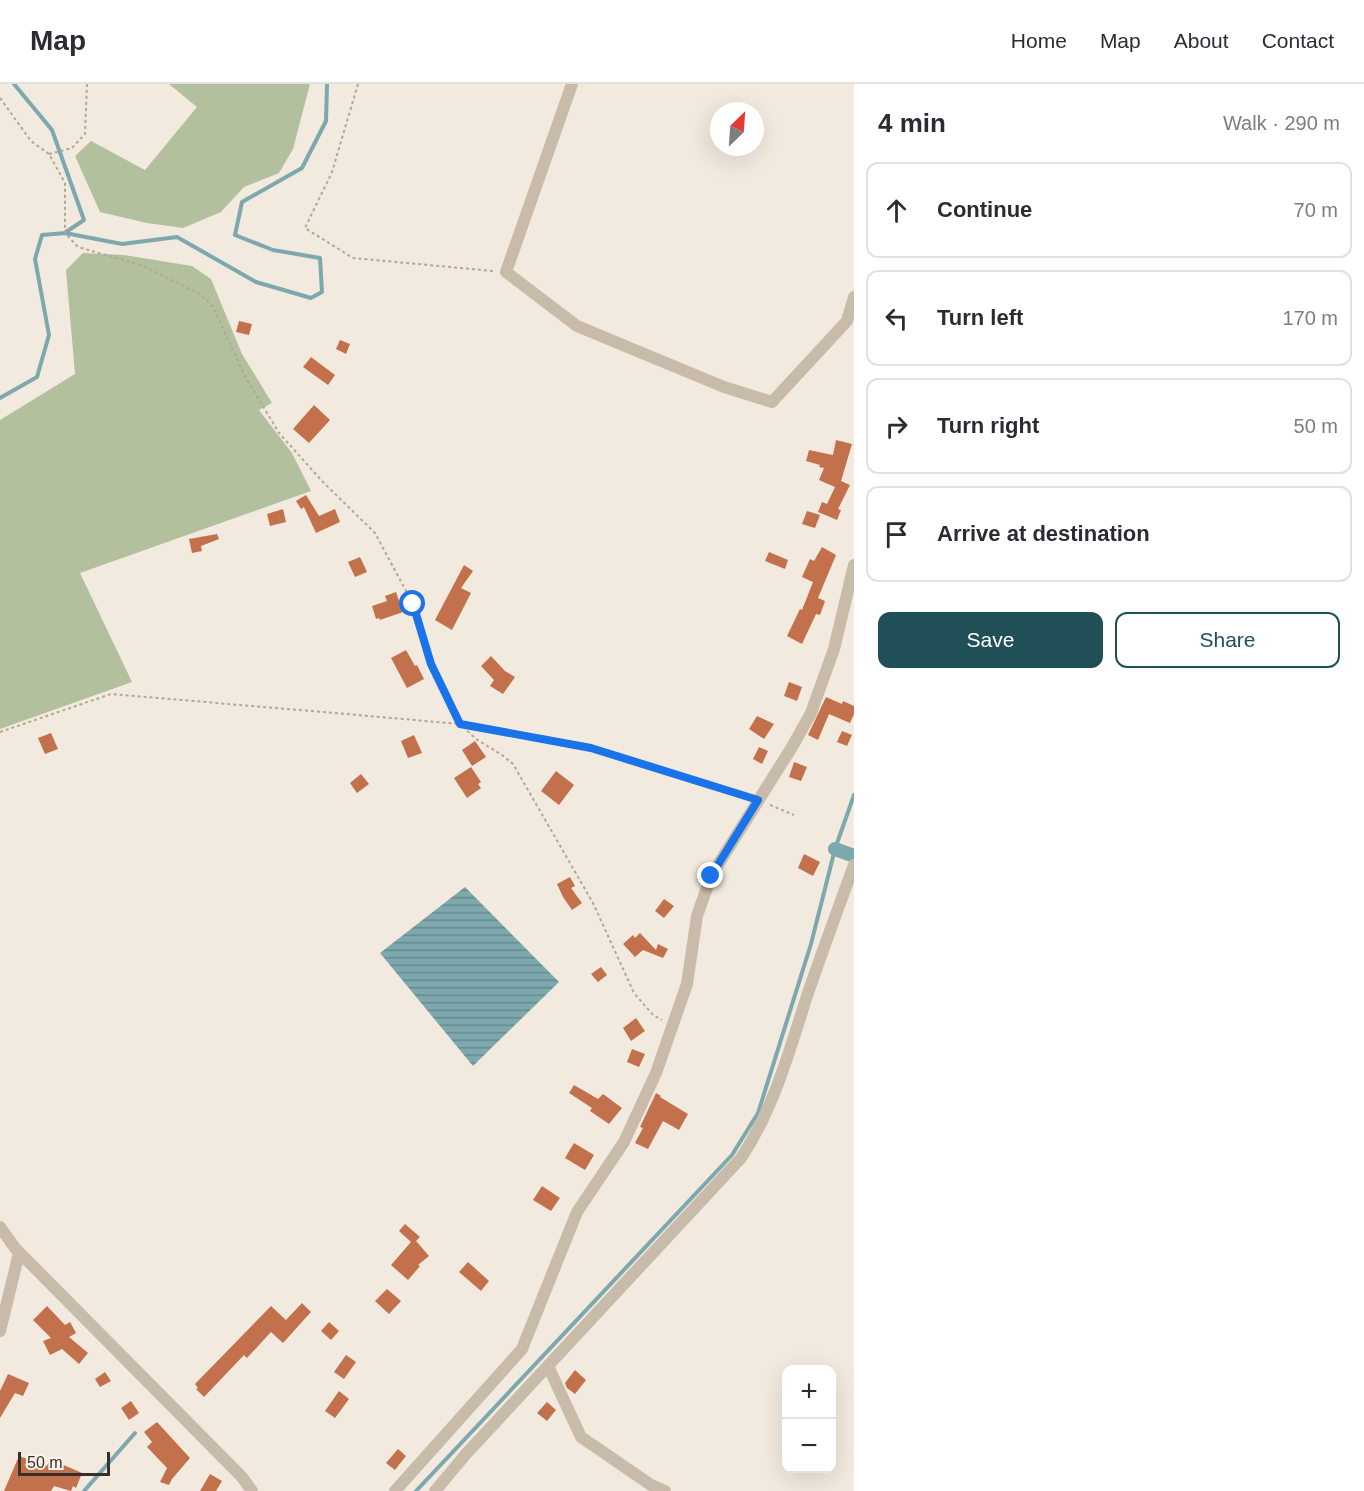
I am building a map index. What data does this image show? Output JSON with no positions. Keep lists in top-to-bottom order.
{
  "scale_bar": "50 m",
  "north": "top right",
  "page": {
    "header": "Map",
    "nav": [
      "Home",
      "Map",
      "About",
      "Contact"
    ],
    "heading": ["4 min", "Walk · 290 m"],
    "list": [
      ["Continue", "70 m"],
      ["Turn left", "170 m"],
      ["Turn right", "50 m"],
      "Arrive at destination"
    ],
    "buttons": ["Save", "Share"],
    "map_buttons": ["+", "−"],
    "scale": "50 m"
  }
}
